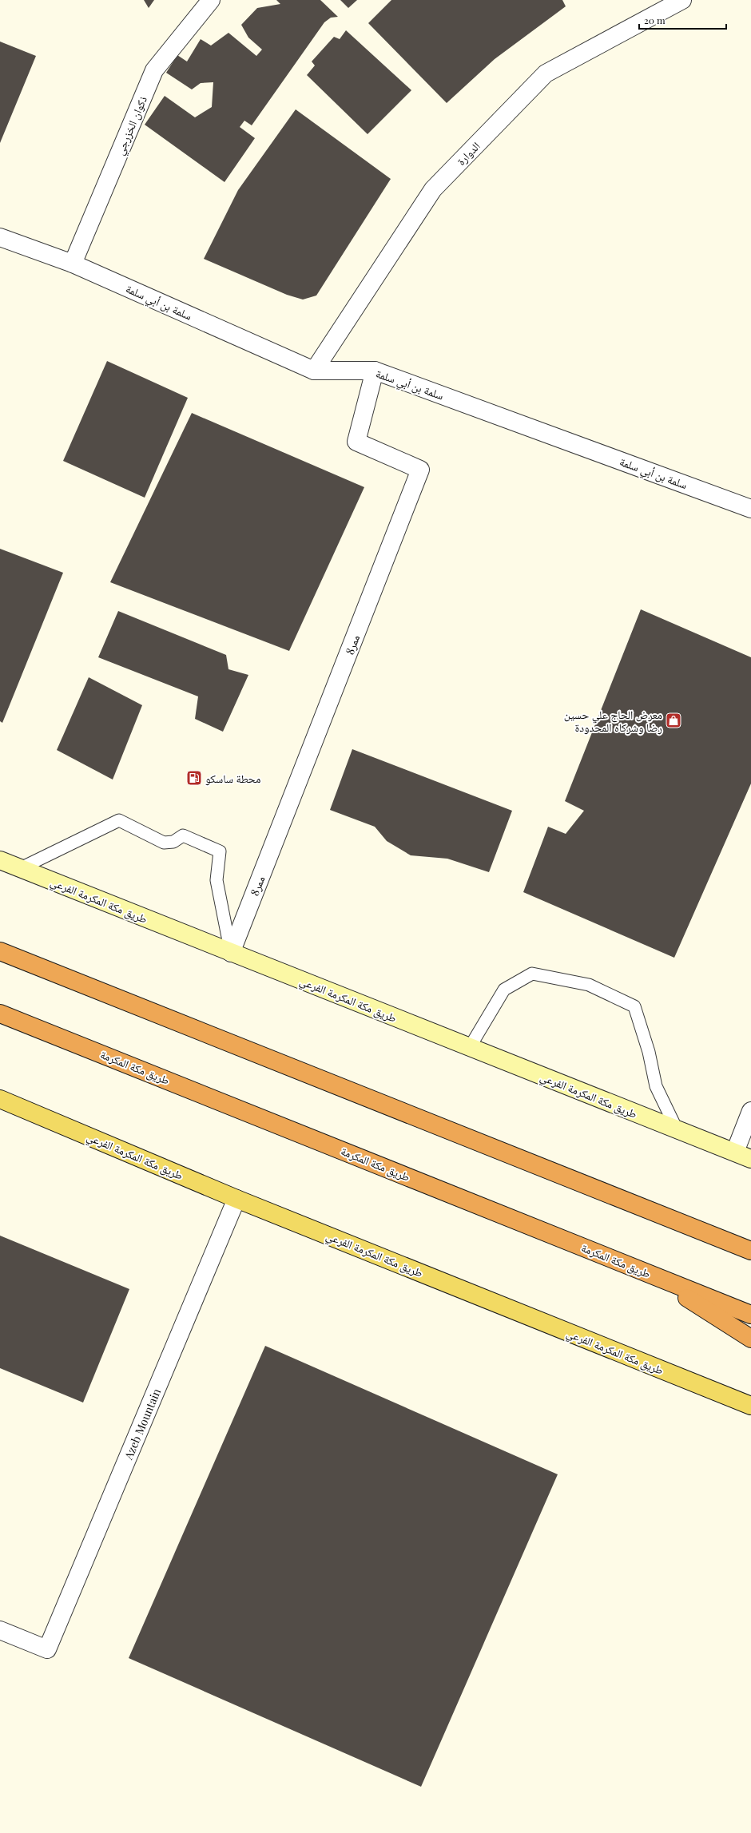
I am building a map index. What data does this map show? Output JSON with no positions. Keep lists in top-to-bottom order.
{
  "streets": {
    "highway": ["طريق مكة المكرمة"],
    "main road": ["طريق مكة المكرمة الفرعي"],
    "street": [
      "ذكوان الخزرجي",
      "الدوارة",
      "سلمة بن أبي سلمة",
      "ممر8",
      "Azeb Mountain"
    ]
  },
  "crossings": [
    ["ذكوان الخزرجي", "سلمة بن أبي سلمة"],
    ["الدوارة", "سلمة بن أبي سلمة"],
    ["سلمة بن أبي سلمة", "ممر8"],
    ["ممر8", "طريق مكة المكرمة الفرعي"],
    ["طريق مكة المكرمة الفرعي", "Azeb Mountain"]
  ],
  "places": {
    "shop": ["معرض الحاج علي حسين رضا وشركاه المحدودة"],
    "fuel station": ["محطة ساسكو"]
  },
  "scale_bar": "20 m"
}
